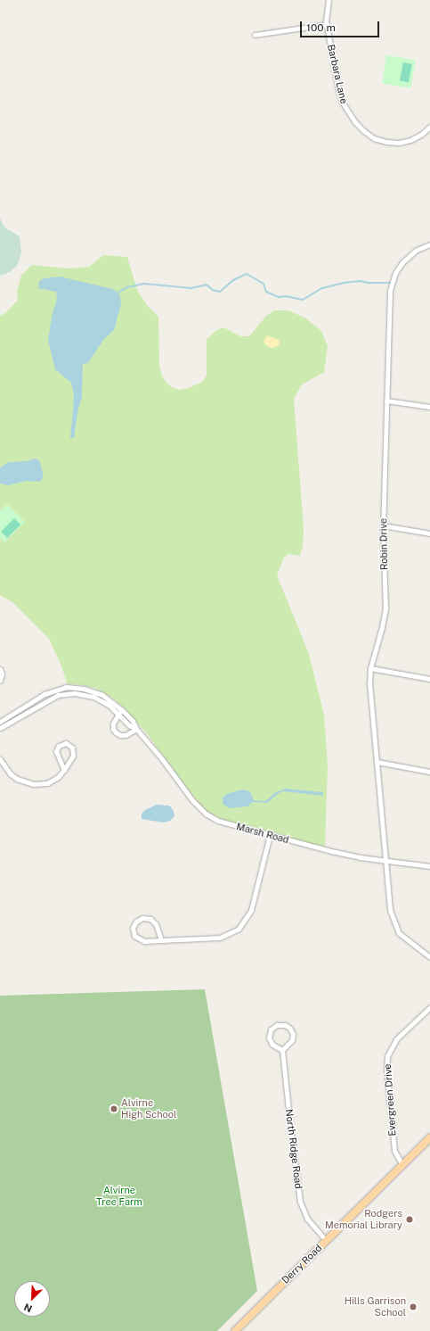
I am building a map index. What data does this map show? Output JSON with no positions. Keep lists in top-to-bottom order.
{
  "streets": {
    "main road": ["Derry Road"],
    "street": [
      "Barbara Lane",
      "Robin Drive",
      "Marsh Road",
      "Evergreen Drive",
      "North Ridge Road"
    ]
  },
  "crossings": [
    ["Robin Drive", "Marsh Road"],
    ["Evergreen Drive", "Derry Road"],
    ["North Ridge Road", "Derry Road"]
  ],
  "parks": ["Alvirne Tree Farm"],
  "places": ["Alvirne High School", "Rodgers Memorial Library", "Hills Garrison School"],
  "scale_bar": "100 m",
  "north": "bottom left"
}
